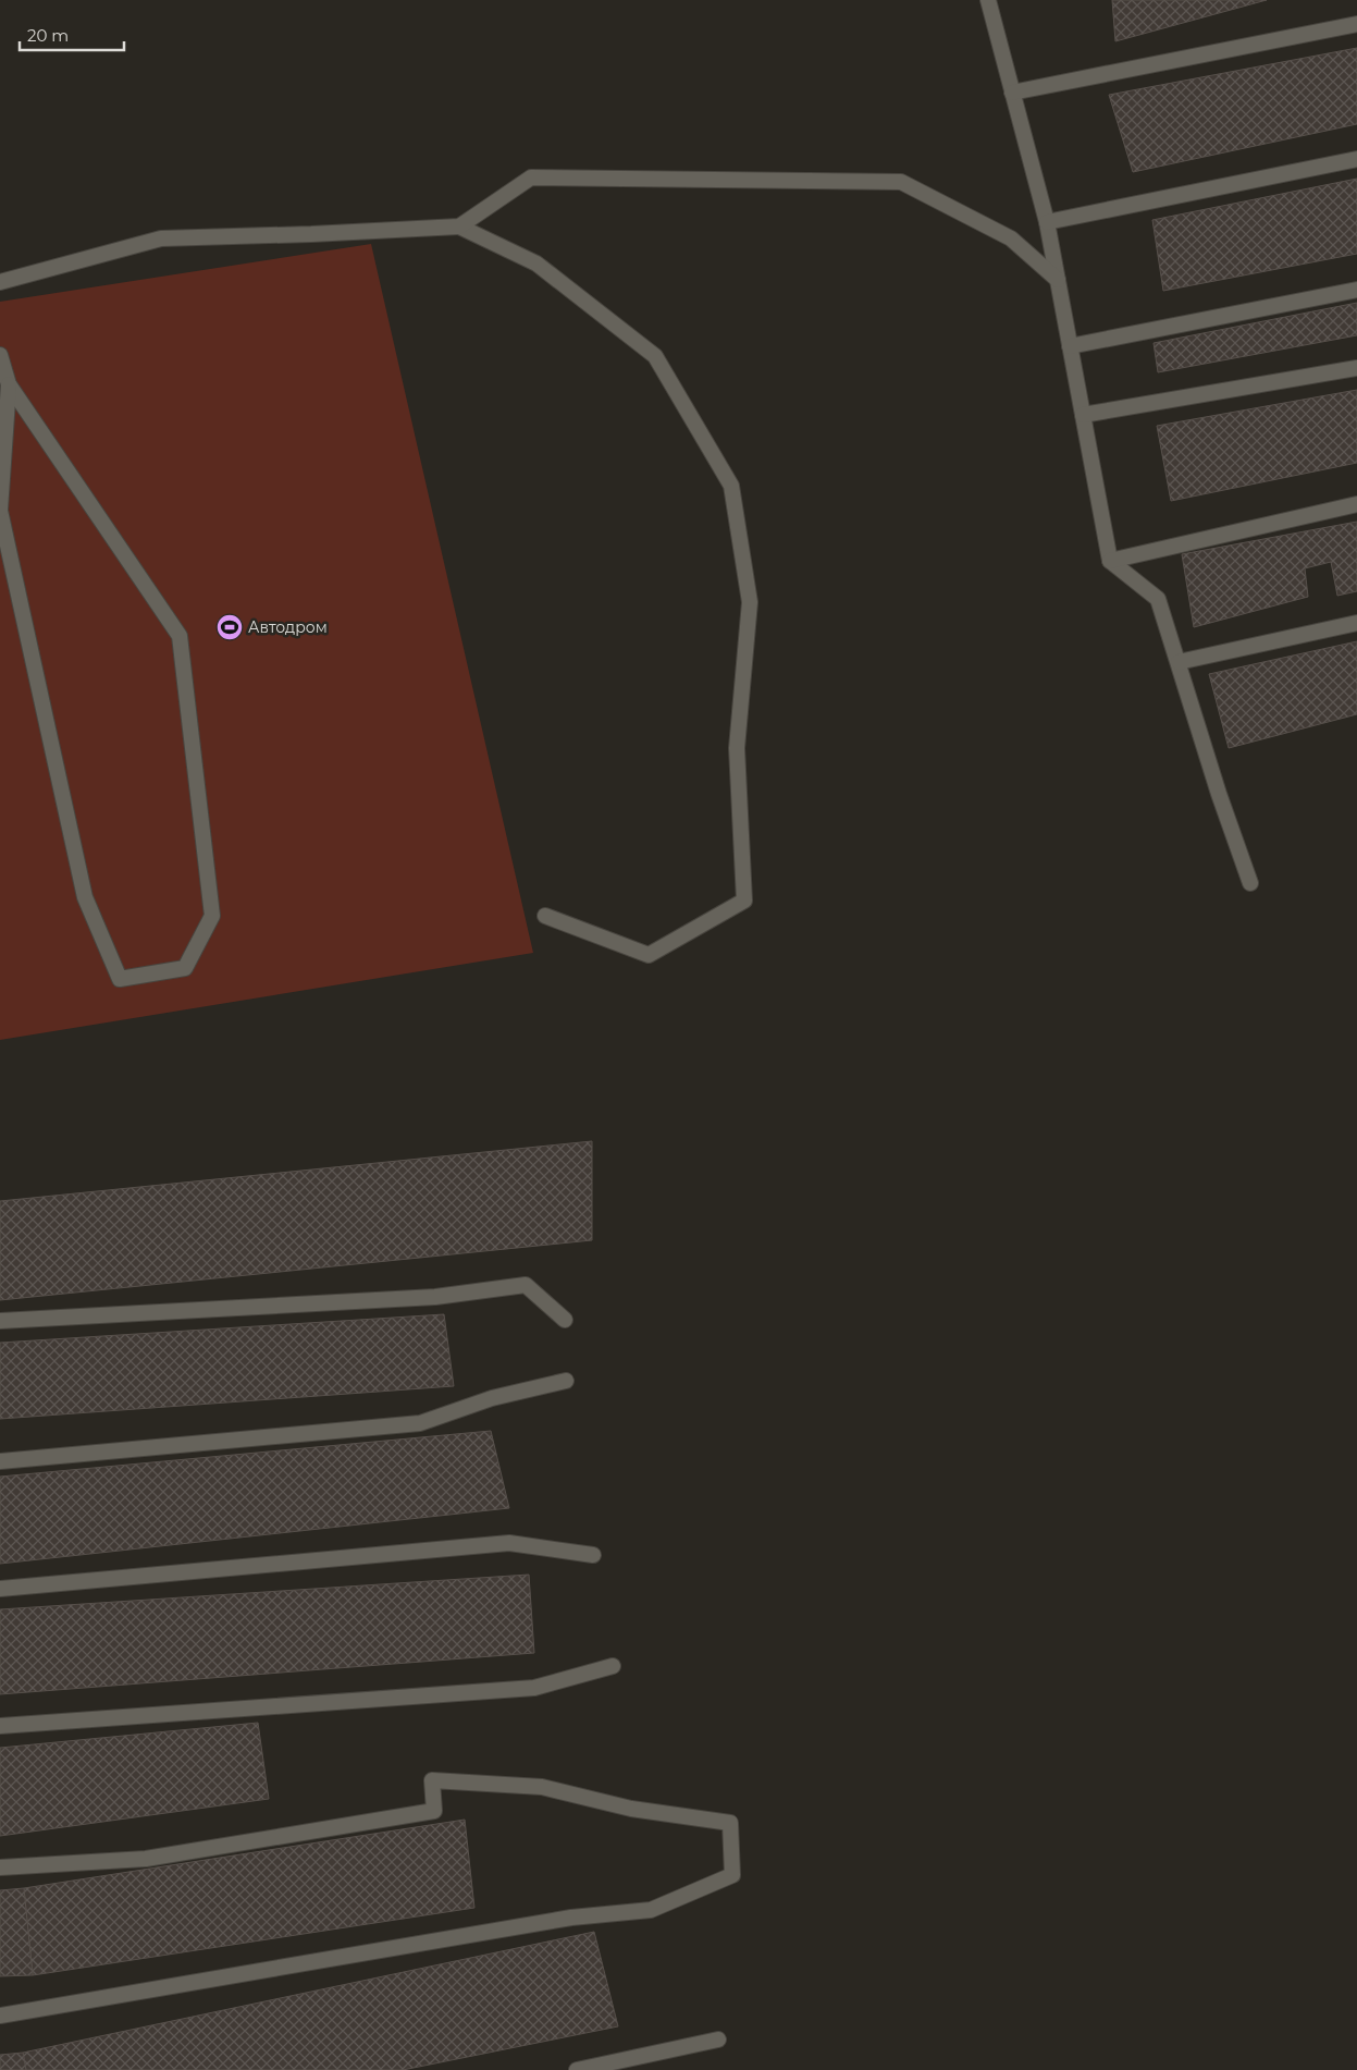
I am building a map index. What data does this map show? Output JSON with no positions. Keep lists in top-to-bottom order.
{
  "places": {
    "sports": ["Автодром"]
  },
  "scale_bar": "20 m"
}
